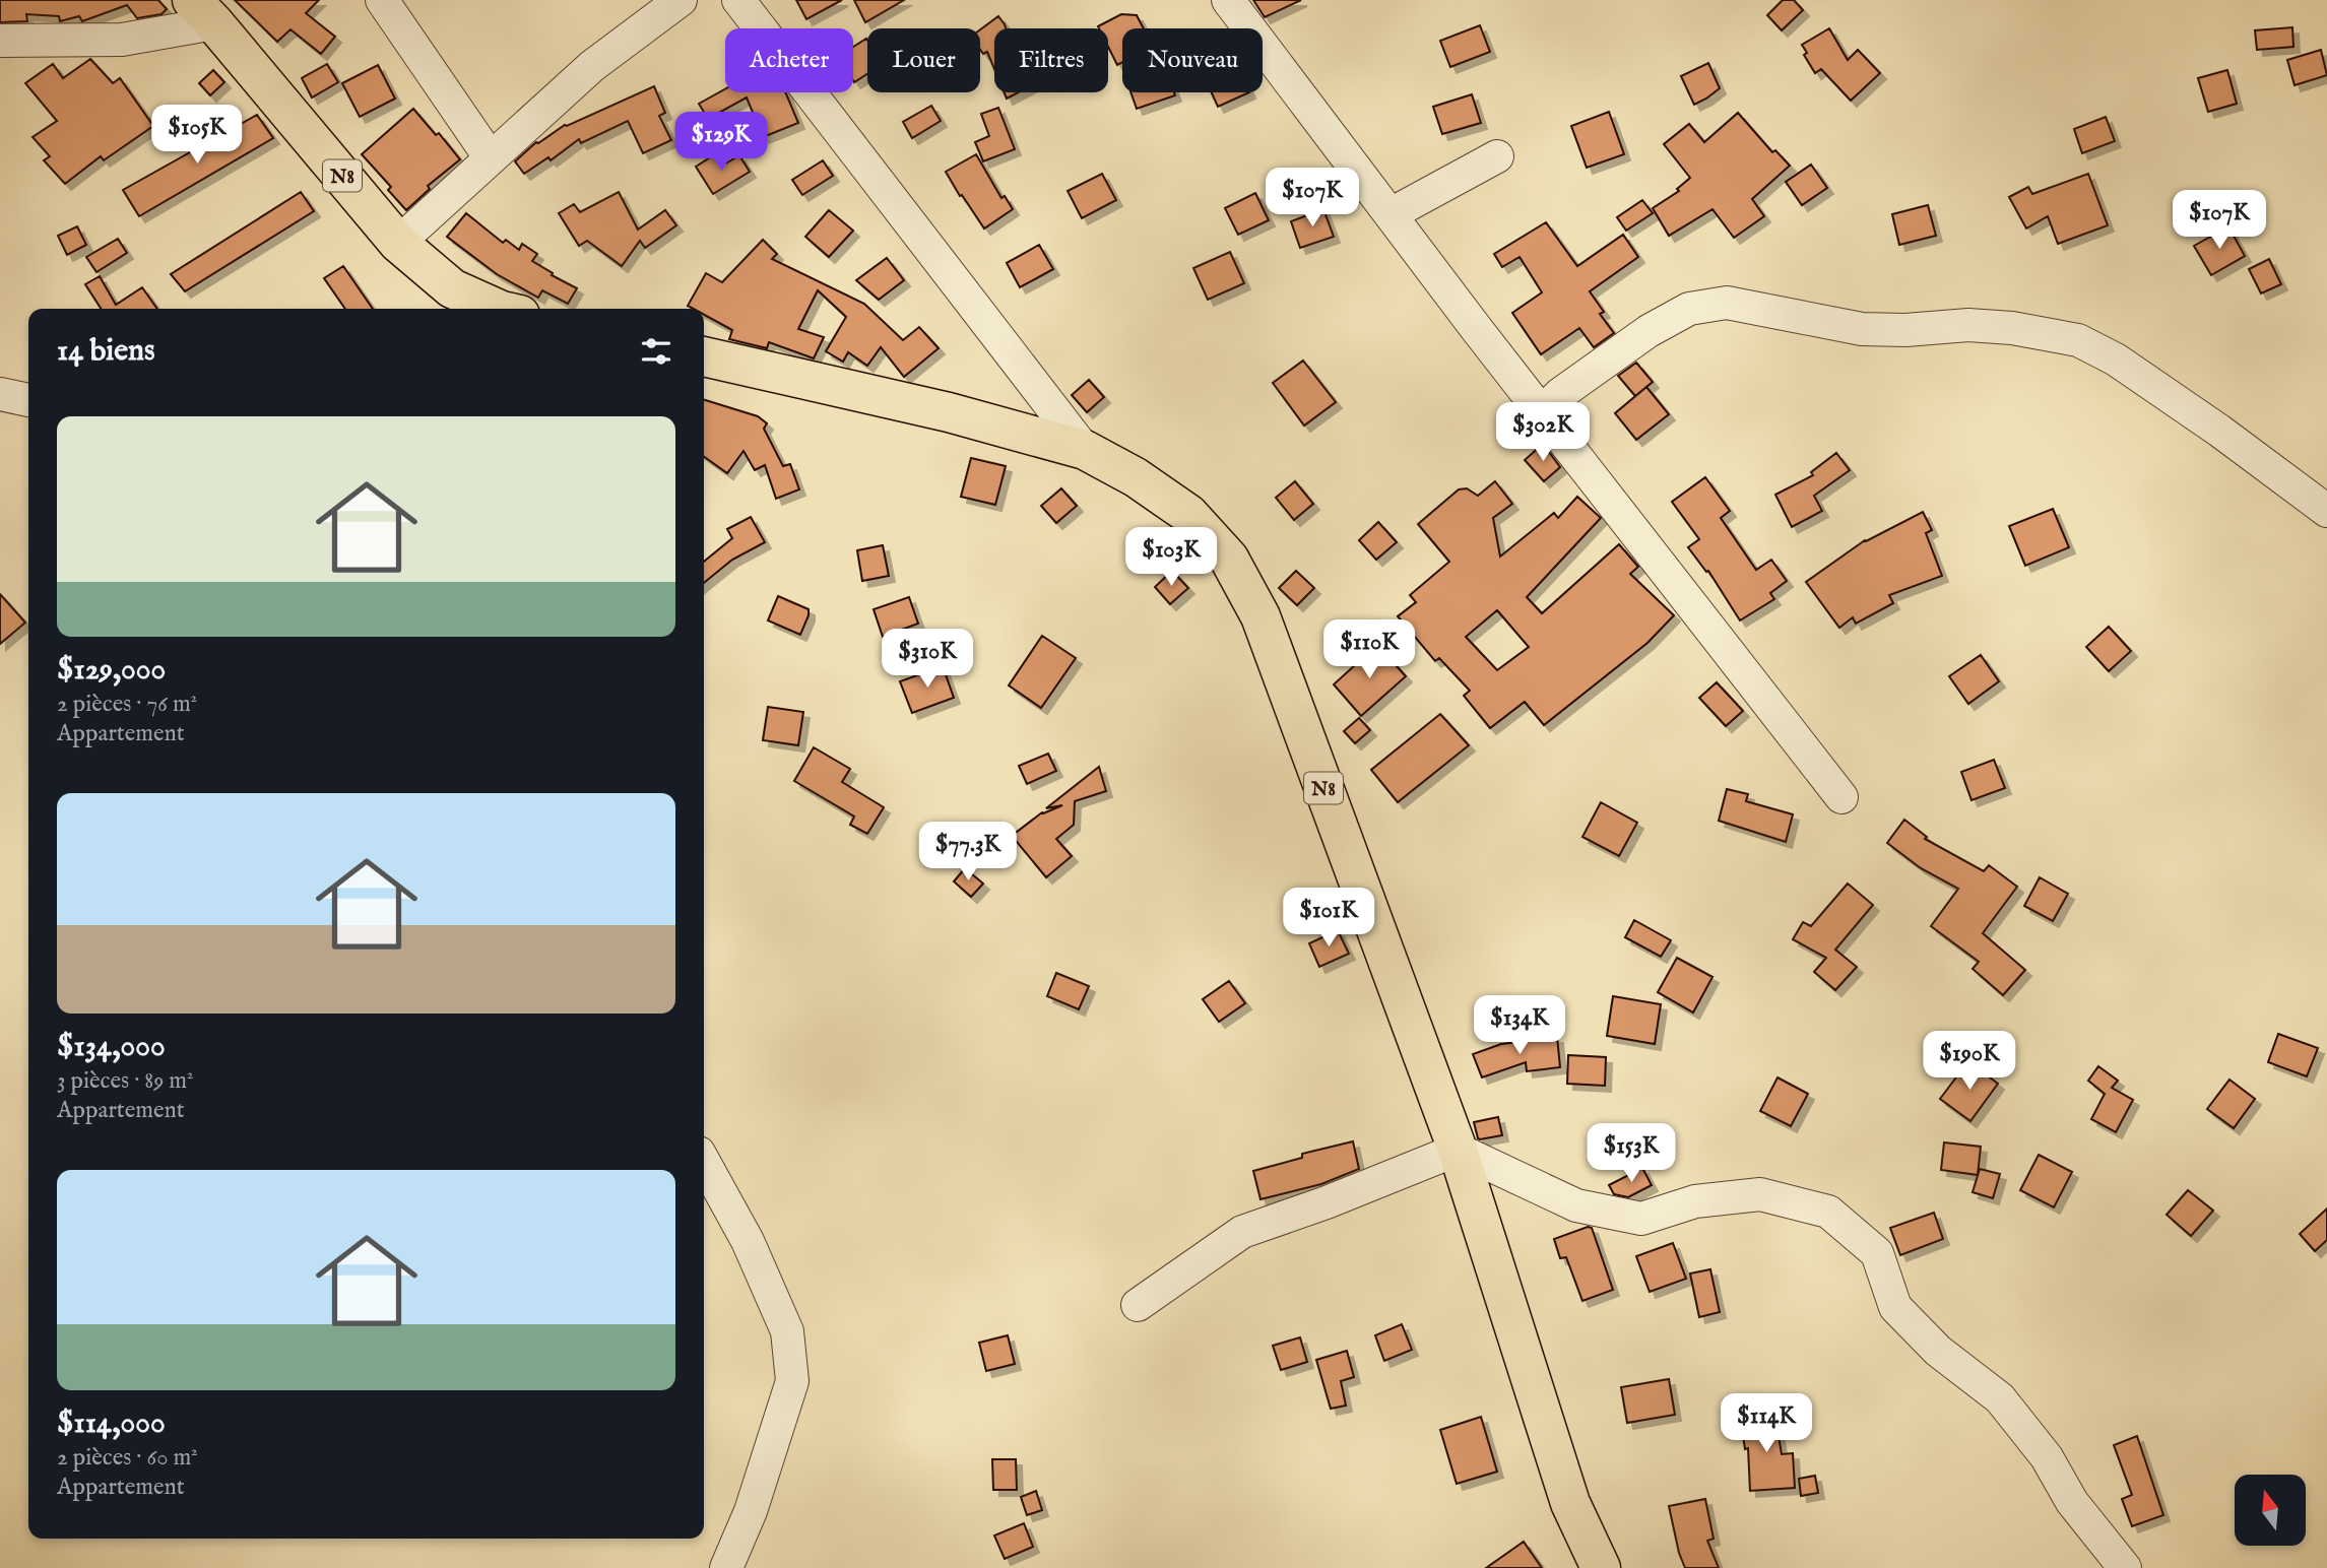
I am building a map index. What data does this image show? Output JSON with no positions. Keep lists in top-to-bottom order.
{
  "streets": {
    "main road": ["N8"]
  },
  "north": "top",
  "page": {
    "chip": [
      "Acheter",
      "Louer",
      "Filtres",
      "Nouveau"
    ],
    "price": [
      "$105K",
      "$129K",
      "$107K",
      "$107K",
      "$302K",
      "$103K",
      "$110K",
      "$310K",
      "$77.3K",
      "$101K",
      "$134K",
      "$190K",
      "$153K",
      "$114K"
    ],
    "heading": "14 biens",
    "list": [
      {
        "name": "$129,000",
        "note": "2 pièces · 76 m² · Appartement"
      },
      {
        "name": "$134,000",
        "note": "3 pièces · 89 m² · Appartement"
      },
      {
        "name": "$114,000",
        "note": "2 pièces · 60 m² · Appartement"
      }
    ]
  }
}
